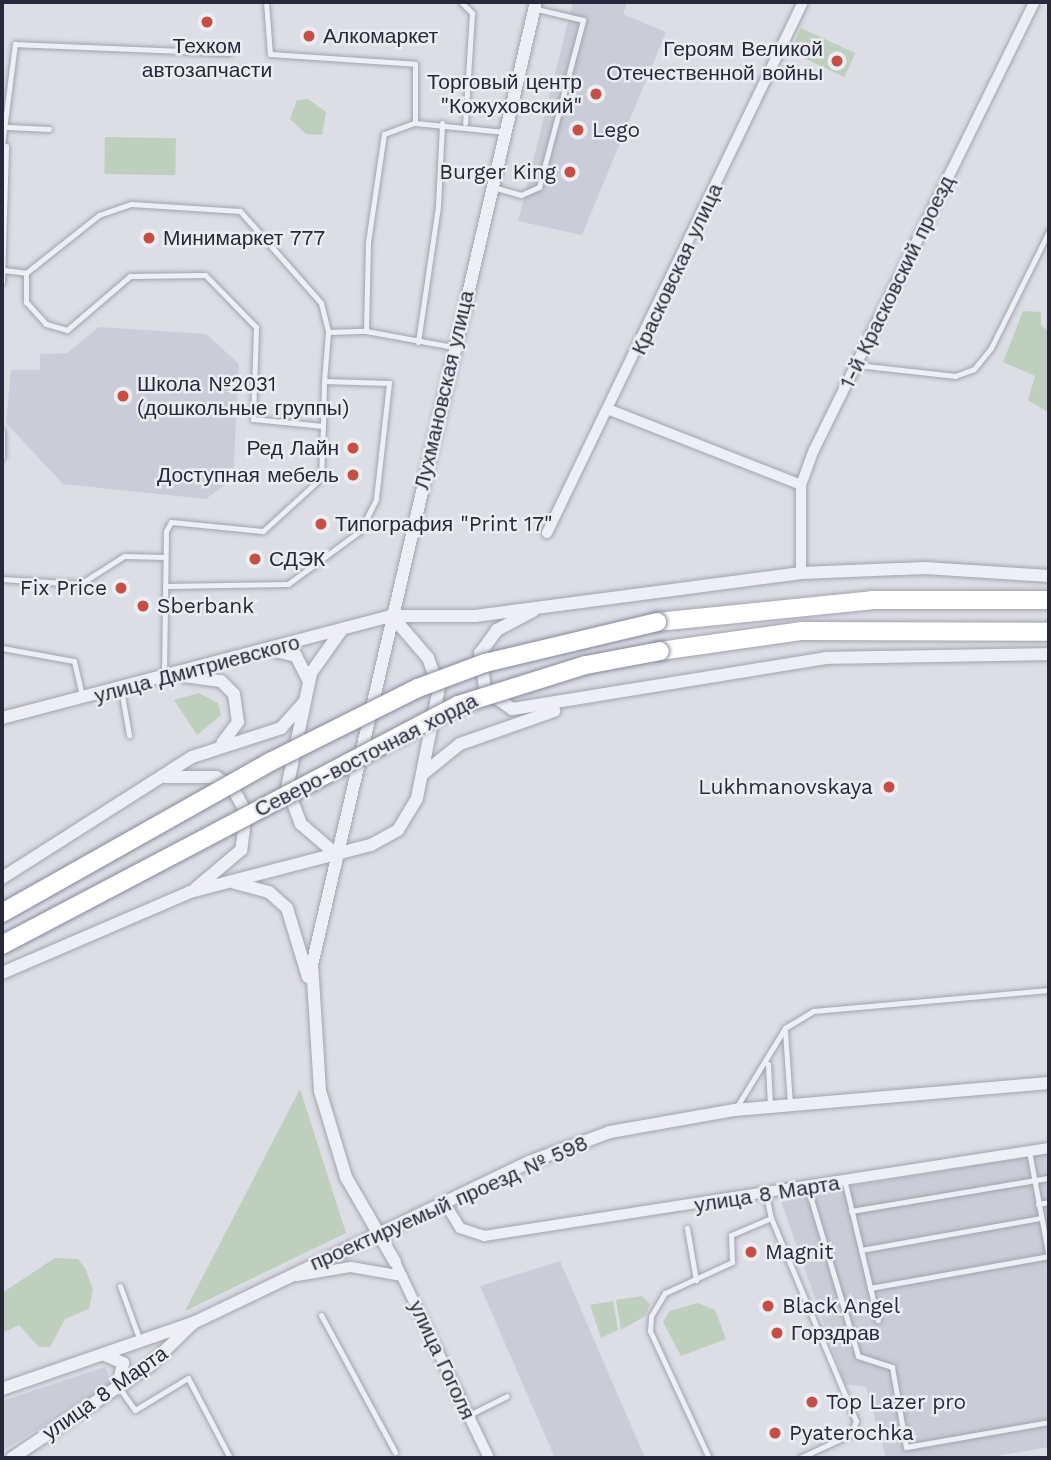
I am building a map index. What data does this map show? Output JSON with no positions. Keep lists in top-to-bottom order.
{
  "streets": {
    "highway": ["Северо-восточная хорда"],
    "street": [
      "Красковская улица",
      "1-й Красковский проезд",
      "Лухмановская улица",
      "улица Дмитриевского",
      "улица 8 Марта",
      "проектируемый проезд № 598",
      "улица Гоголя"
    ]
  },
  "crossings": [
    ["1-й Красковский проезд", "улица Дмитриевского"],
    ["Лухмановская улица", "улица Дмитриевского"],
    ["улица 8 Марта", "проектируемый проезд № 598"]
  ],
  "places": [
    "Техком автозапчасти",
    "Алкомаркет",
    "Героям Великой Отечественной войны",
    "Торговый центр \"Кожуховский\"",
    "Lego",
    "Burger King",
    "Минимаркет 777",
    "Школа №2031 (дошкольные группы)",
    "Ред Лайн",
    "Доступная мебель",
    "Типография \"Print 17\"",
    "СДЭК",
    "Fix Price",
    "Sberbank",
    "Lukhmanovskaya",
    "Magnit",
    "Black Angel",
    "Горздрав",
    "Top Lazer pro",
    "Pyaterochka"
  ]
}
